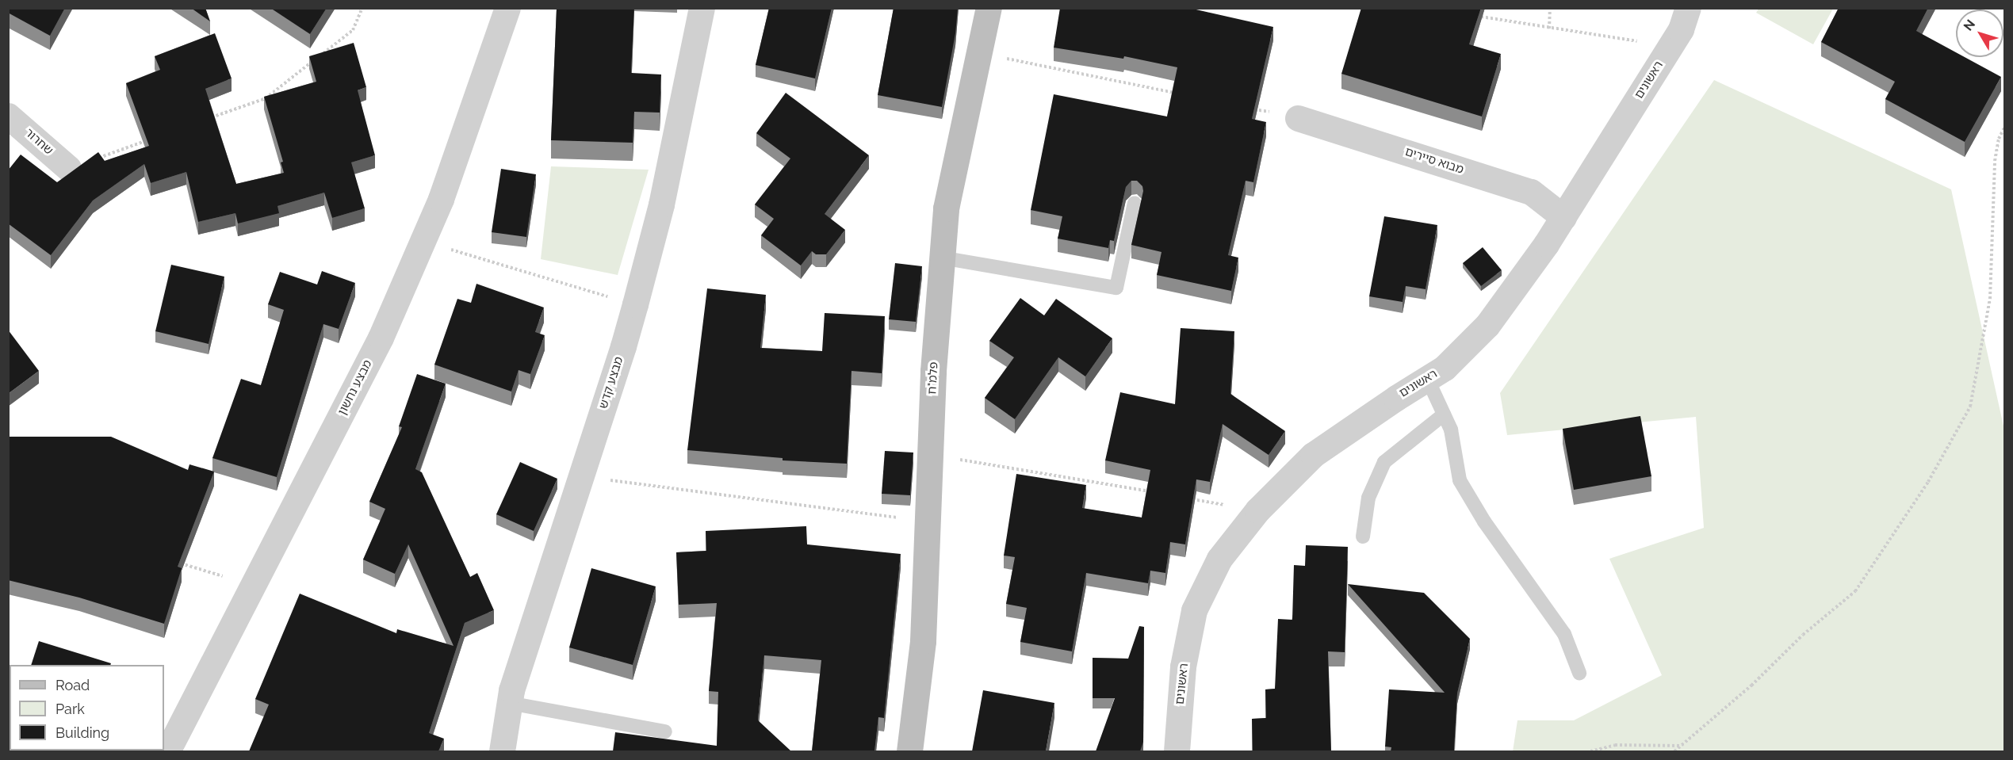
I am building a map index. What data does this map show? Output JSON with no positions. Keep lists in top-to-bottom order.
{
  "streets": {
    "street": [
      "ראשונים",
      "שחרור",
      "מבוא סיירים",
      "פלמ\"ח",
      "מבצע קדש",
      "מבצע נחשון"
    ]
  },
  "crossings": [
    ["ראשונים", "מבוא סיירים"]
  ],
  "legend": ["Road", "Park", "Building"],
  "north": "top left"
}
